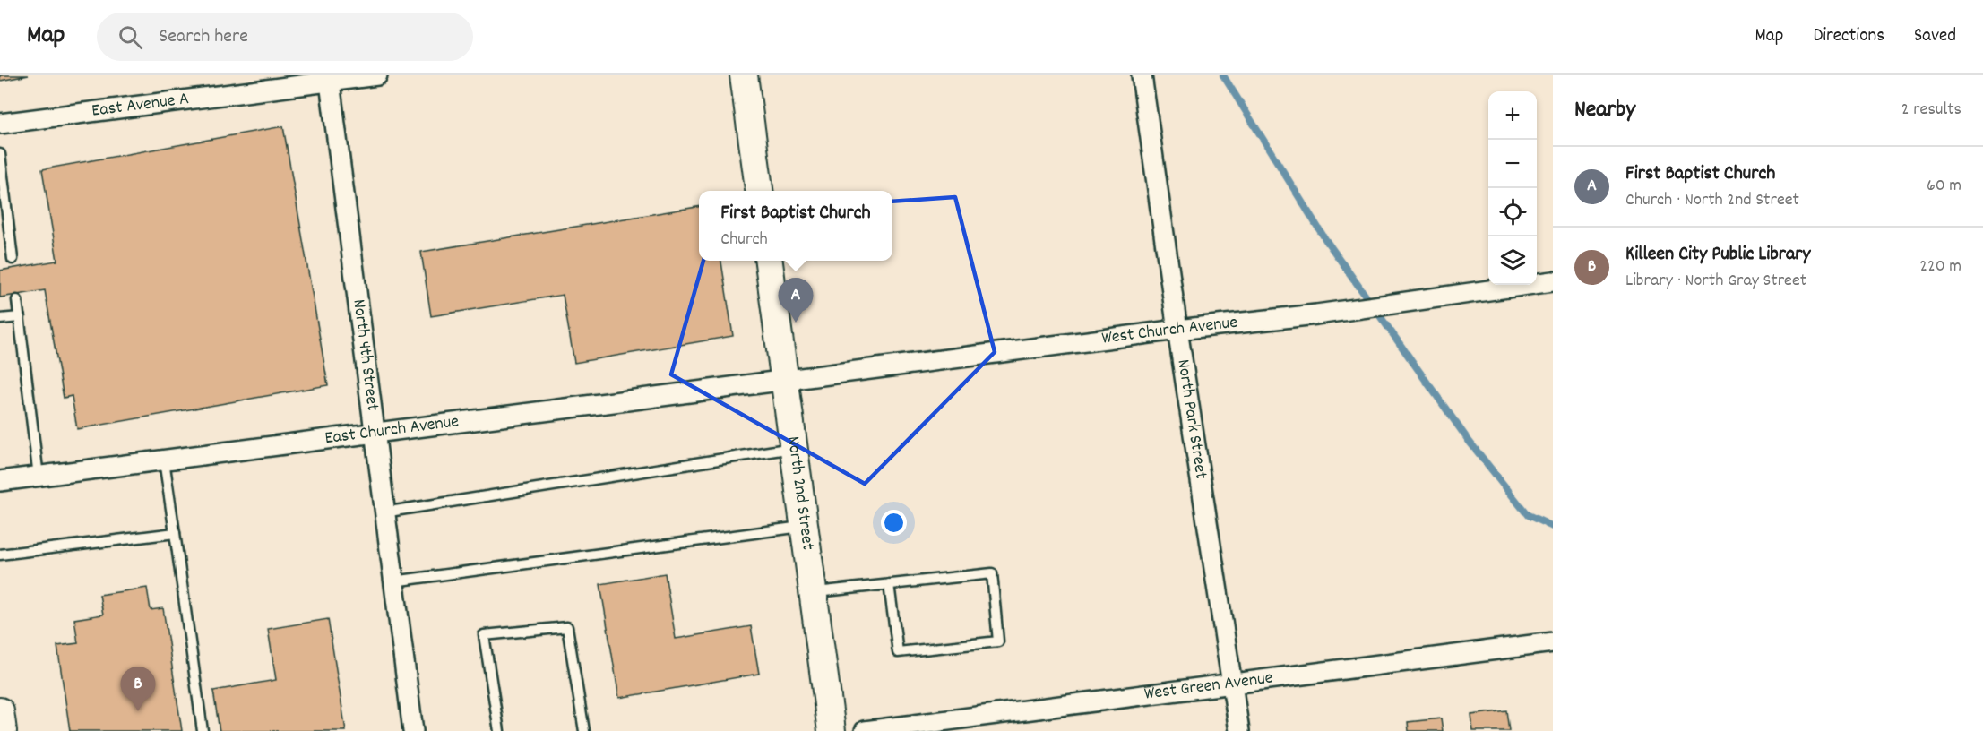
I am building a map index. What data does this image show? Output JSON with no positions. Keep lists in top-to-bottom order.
{
  "streets": {
    "street": [
      "East Avenue A",
      "West Church Avenue",
      "North 4th Street",
      "North Park Street",
      "East Church Avenue",
      "North 2nd Street",
      "West Green Avenue"
    ]
  },
  "crossings": [
    ["East Avenue A", "North 4th Street"],
    ["West Church Avenue", "North Park Street"],
    ["West Church Avenue", "East Church Avenue"],
    ["West Church Avenue", "North 2nd Street"],
    ["North 4th Street", "East Church Avenue"],
    ["North Park Street", "West Green Avenue"],
    ["East Church Avenue", "North 2nd Street"]
  ],
  "page": {
    "header": "Map",
    "search": "Search here",
    "nav": ["Map", "Directions", "Saved"],
    "heading": ["Nearby", "2 results"],
    "map_buttons": ["+", "−"],
    "list": [
      {
        "mark": "A",
        "name": "First Baptist Church",
        "note": "Church · North 2nd Street",
        "value": "60 m"
      },
      {
        "mark": "B",
        "name": "Killeen City Public Library",
        "note": "Library · North Gray Street",
        "value": "220 m"
      }
    ],
    "popup": ["First Baptist Church", "Church"],
    "pins": ["A", "B"]
  }
}
